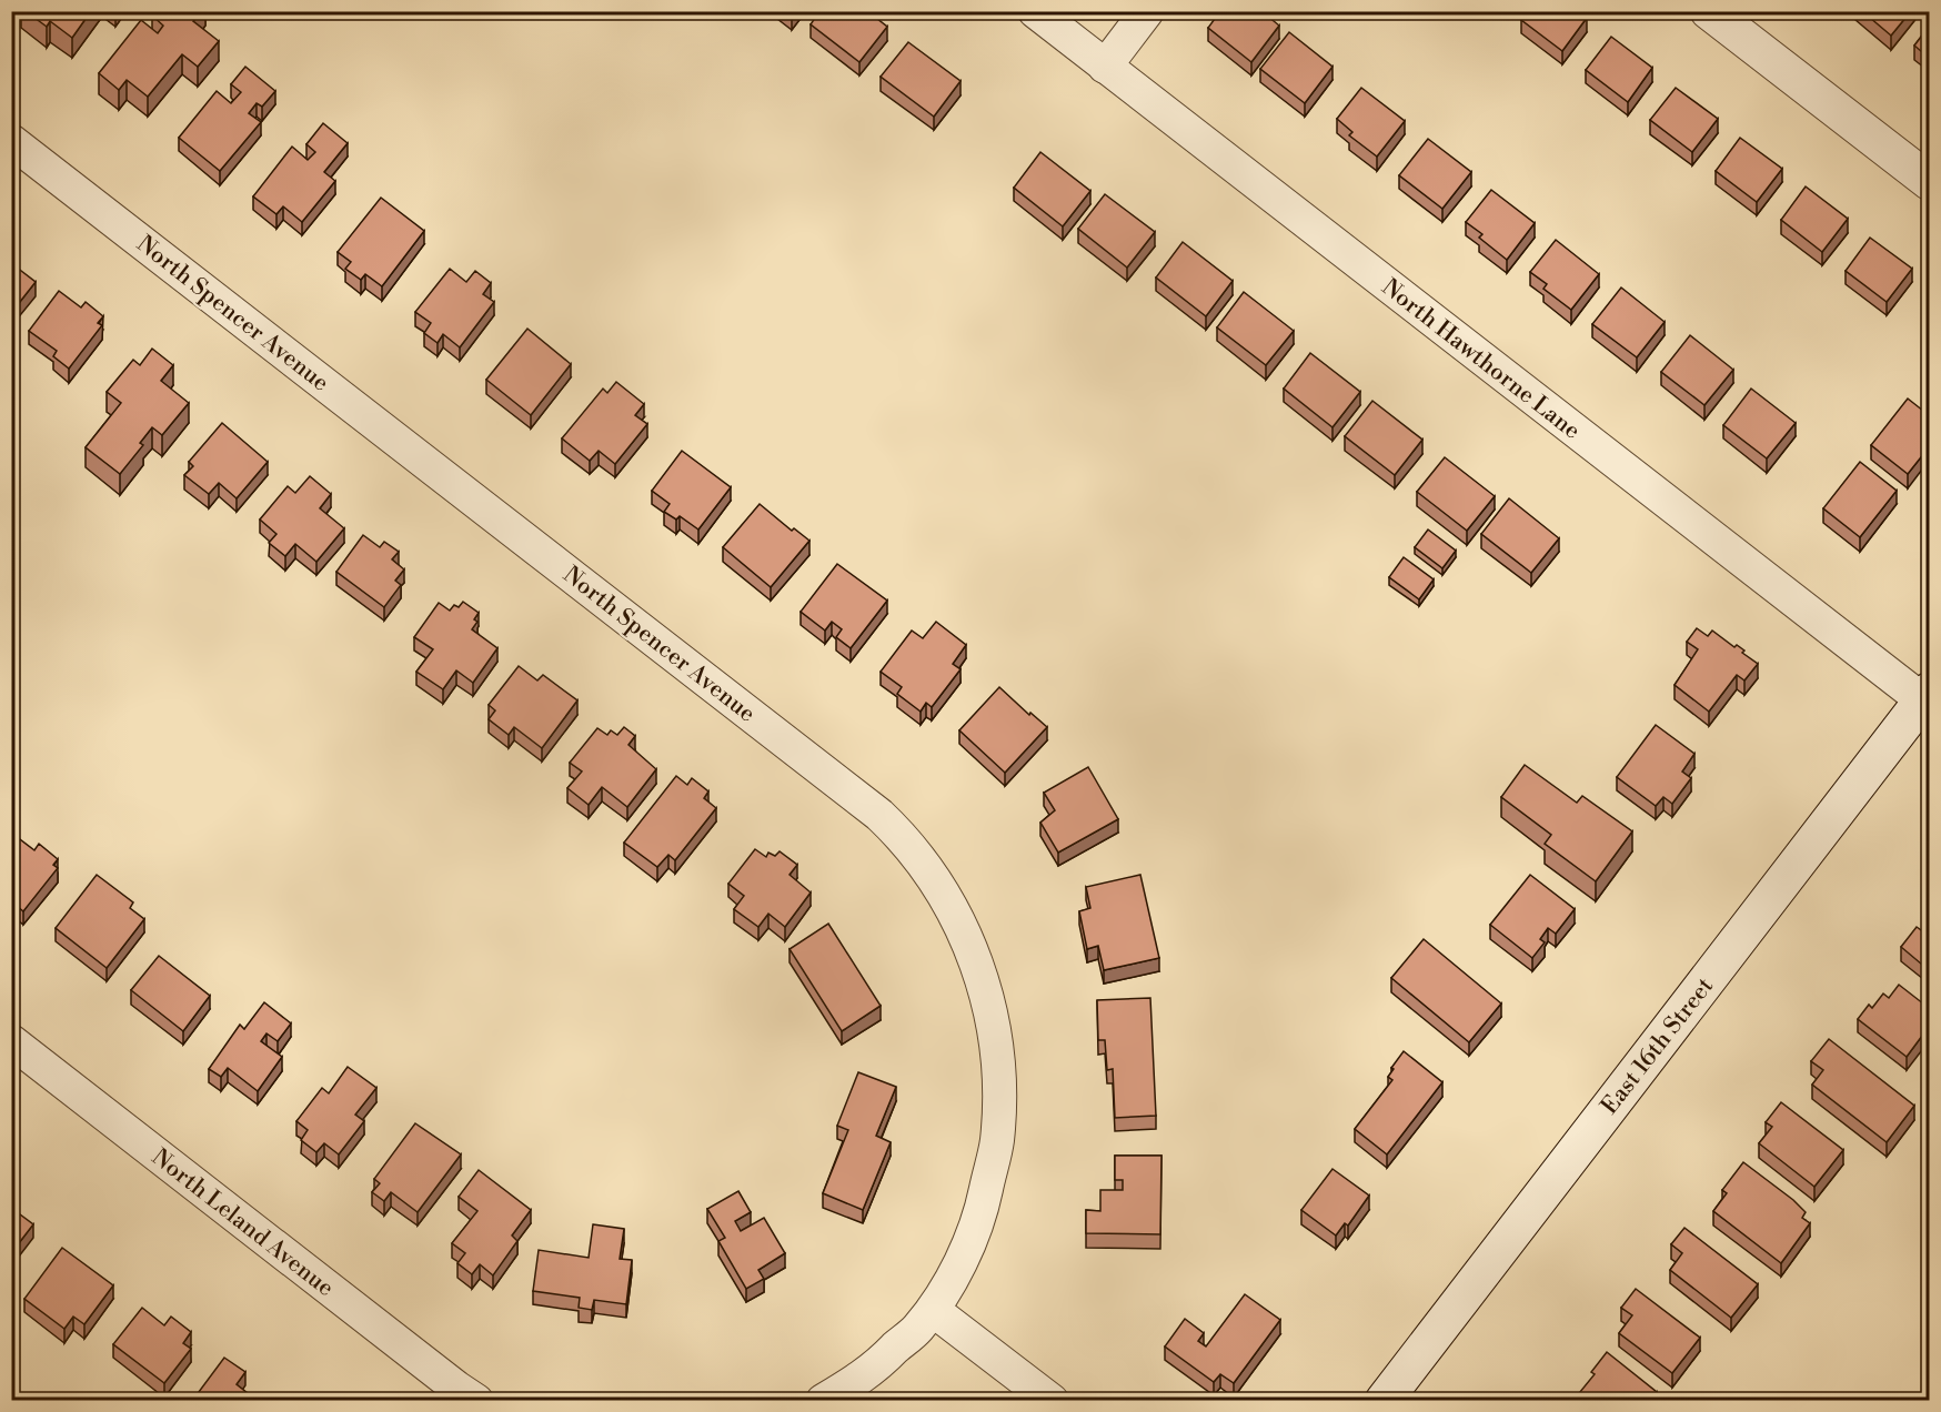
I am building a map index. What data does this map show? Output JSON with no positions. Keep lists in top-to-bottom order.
{
  "streets": {
    "main road": ["East 16th Street"],
    "street": ["North Spencer Avenue", "North Hawthorne Lane", "North Leland Avenue"]
  },
  "crossings": [
    ["North Hawthorne Lane", "East 16th Street"]
  ]
}
